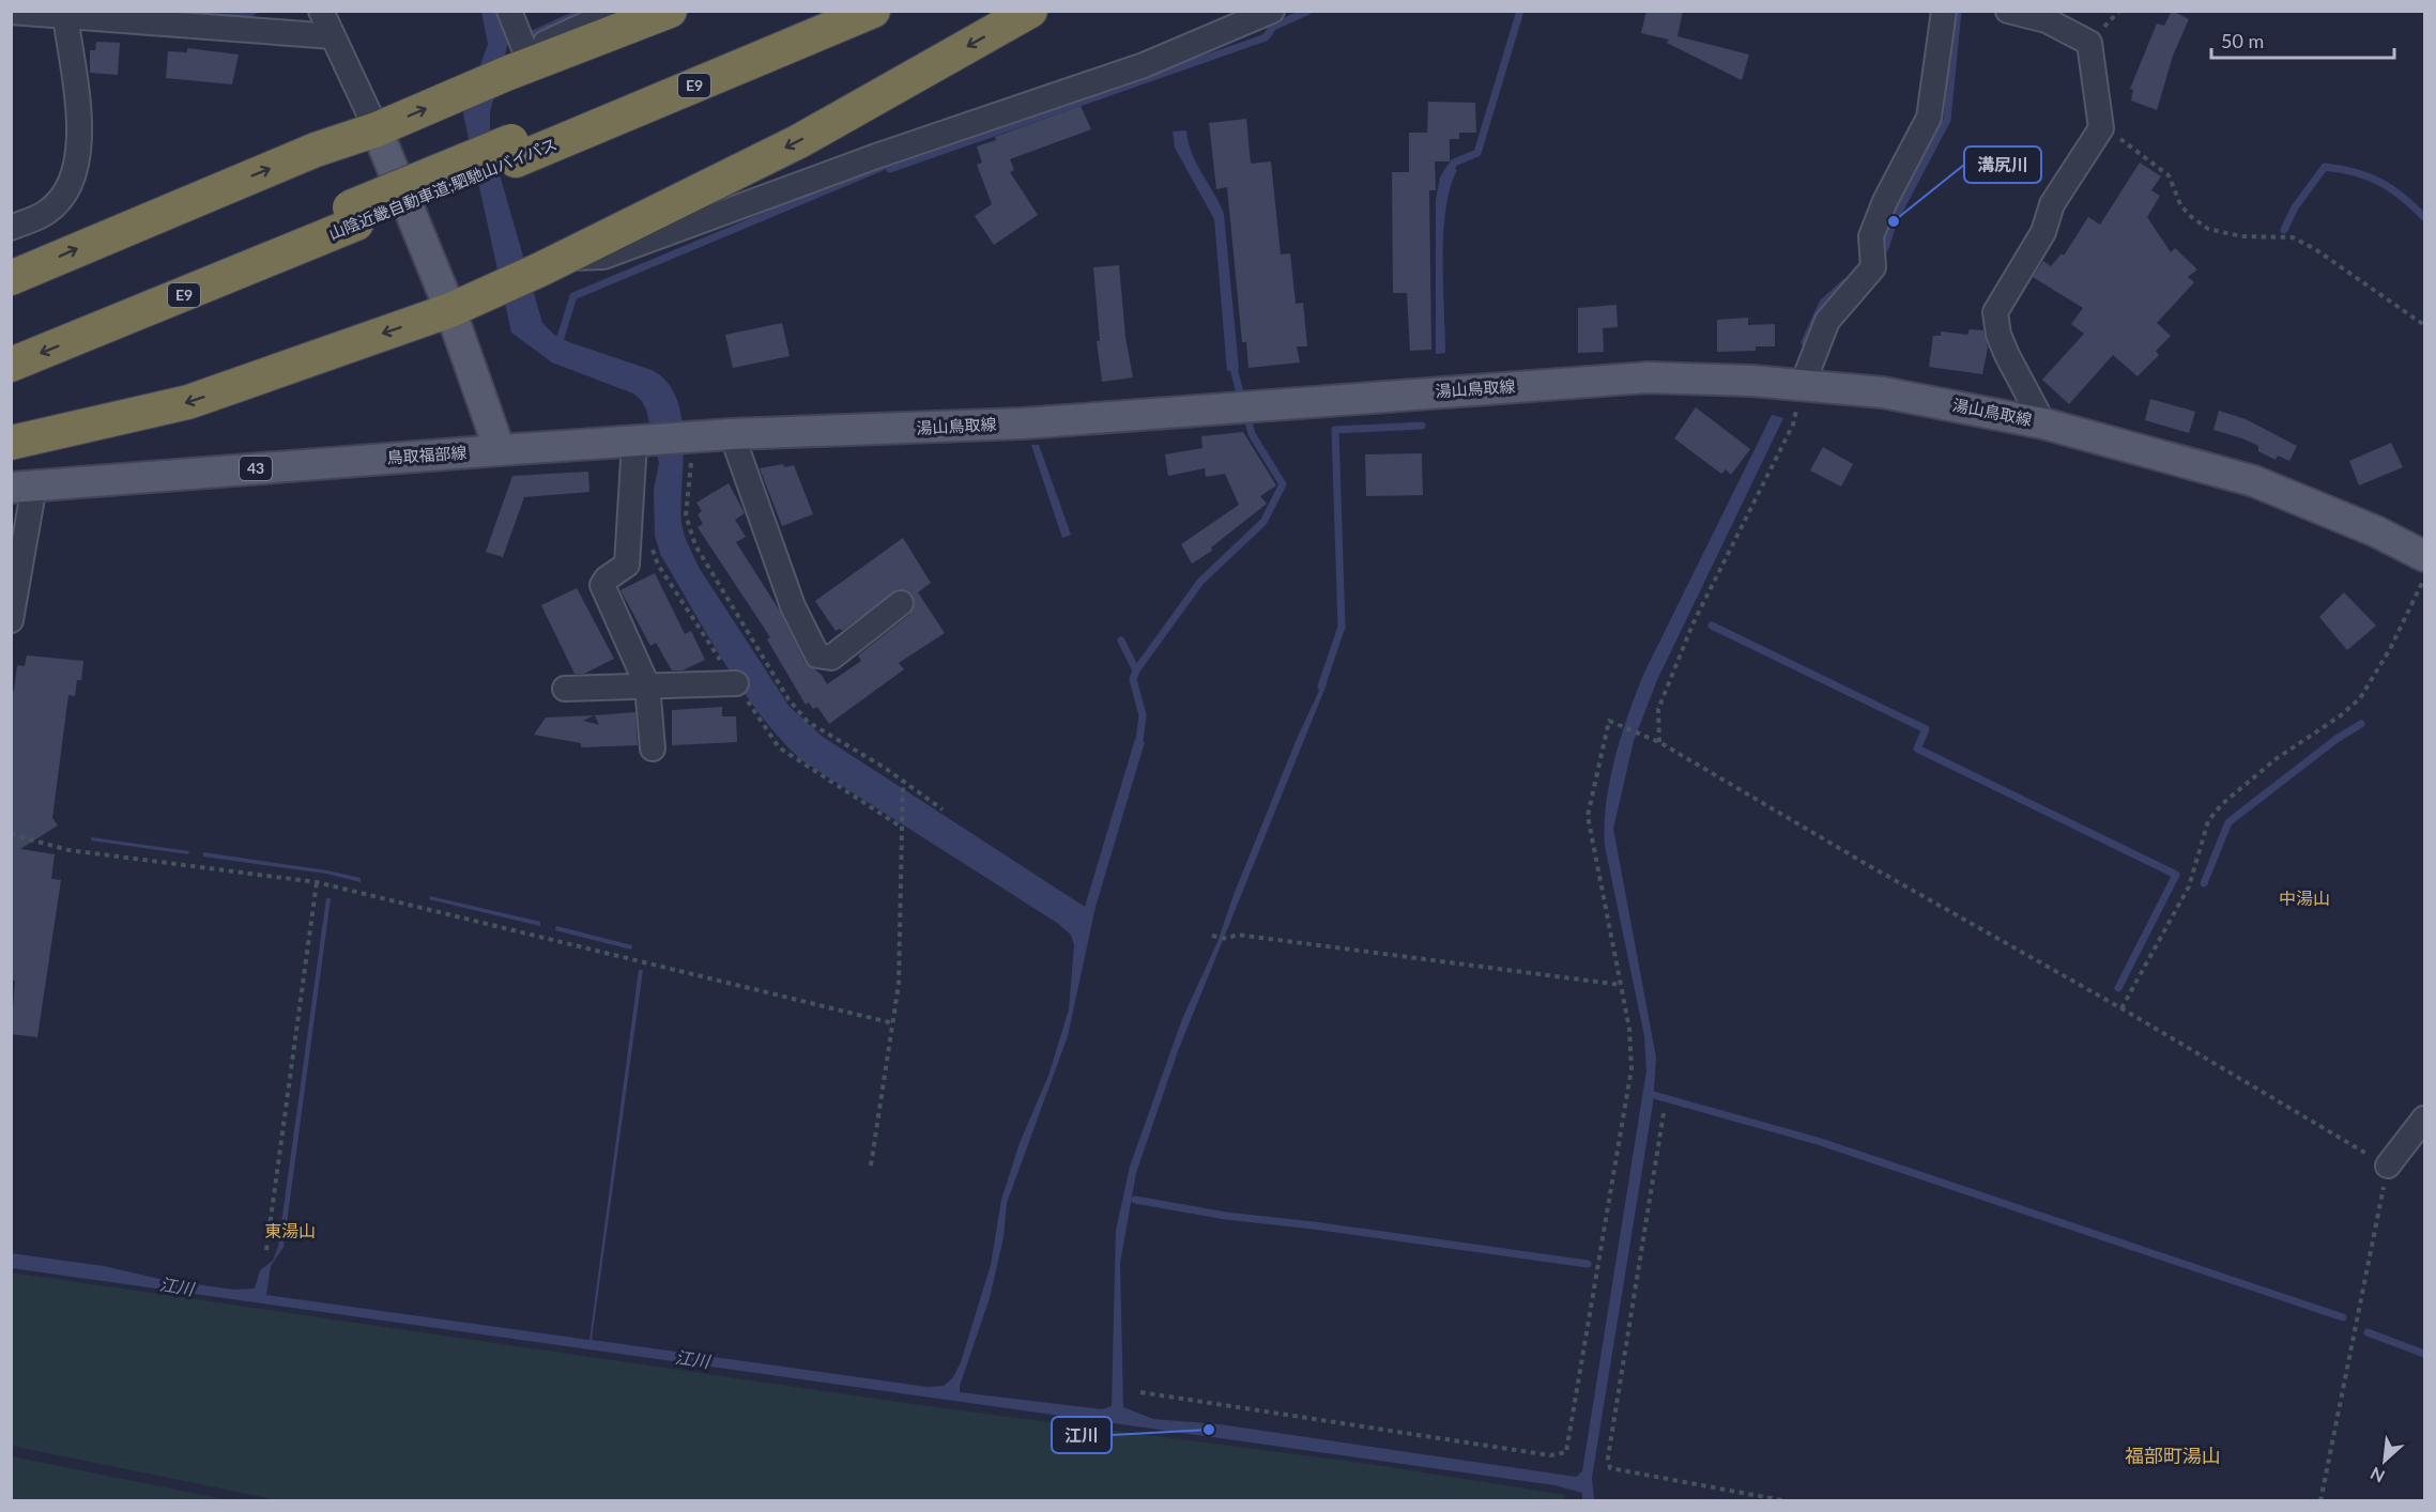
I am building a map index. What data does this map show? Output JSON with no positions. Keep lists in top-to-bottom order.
{
  "streets": {
    "highway": ["E9", "山陰近畿自動車道;駟馳山バイパス"],
    "main road": ["湯山鳥取線", "鳥取福部線", "43"]
  },
  "crossings": [
    ["湯山鳥取線", "鳥取福部線"]
  ],
  "districts": ["中湯山", "東湯山", "福部町湯山"],
  "water": ["江川"],
  "places": ["溝尻川", "江川"],
  "scale_bar": "50 m",
  "north": "bottom left"
}
